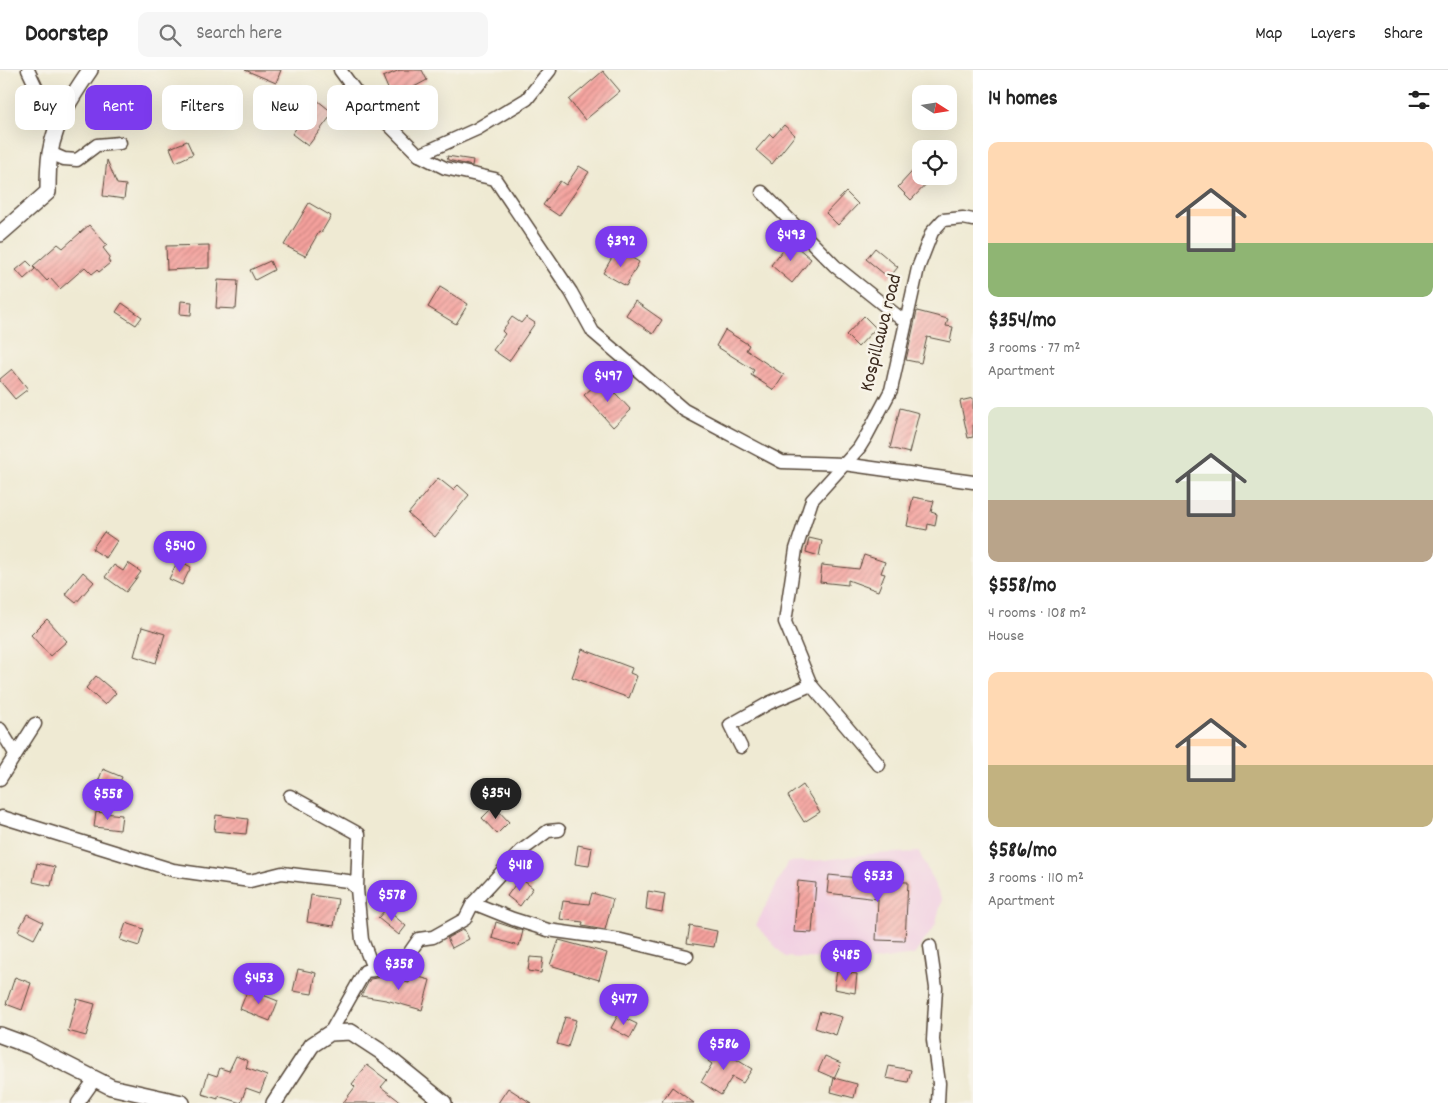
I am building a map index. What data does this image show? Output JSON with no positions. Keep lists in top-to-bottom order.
{
  "streets": {
    "street": ["Kospillawa road"]
  },
  "north": "right",
  "page": {
    "header": "Doorstep",
    "search": "Search here",
    "nav": ["Map", "Layers", "Share"],
    "heading": "14 homes",
    "chip": [
      "Buy",
      "Rent",
      "Filters",
      "New",
      "Apartment"
    ],
    "list": [
      {
        "name": "$354/mo",
        "note": "3 rooms · 77 m² · Apartment"
      },
      {
        "name": "$558/mo",
        "note": "4 rooms · 108 m² · House"
      },
      {
        "name": "$586/mo",
        "note": "3 rooms · 110 m² · Apartment"
      }
    ],
    "price": [
      "$493",
      "$392",
      "$497",
      "$540",
      "$354",
      "$558",
      "$418",
      "$533",
      "$578",
      "$485",
      "$358",
      "$453",
      "$477",
      "$586"
    ]
  }
}
